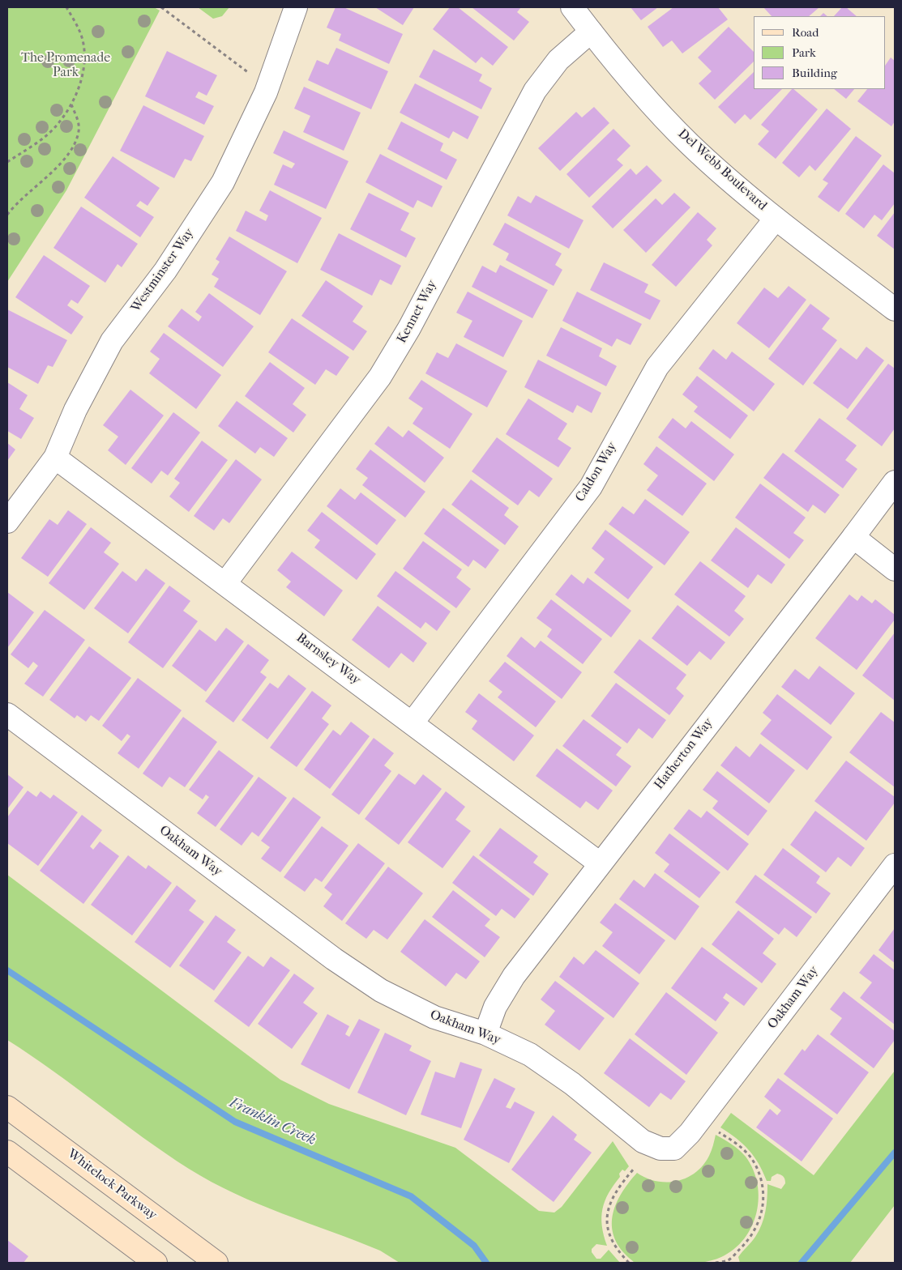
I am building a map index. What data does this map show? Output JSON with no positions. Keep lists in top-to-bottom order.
{
  "streets": {
    "main road": ["Whitelock Parkway"],
    "street": [
      "Del Webb Boulevard",
      "Westminster Way",
      "Kennet Way",
      "Caldon Way",
      "Barnsley Way",
      "Hatherton Way",
      "Oakham Way"
    ]
  },
  "crossings": [
    ["Del Webb Boulevard", "Kennet Way"],
    ["Del Webb Boulevard", "Caldon Way"],
    ["Westminster Way", "Barnsley Way"],
    ["Kennet Way", "Barnsley Way"],
    ["Caldon Way", "Barnsley Way"],
    ["Barnsley Way", "Hatherton Way"],
    ["Hatherton Way", "Oakham Way"]
  ],
  "water": ["Franklin Creek"],
  "parks": ["The Promenade Park"],
  "legend": ["Road", "Park", "Building"]
}
